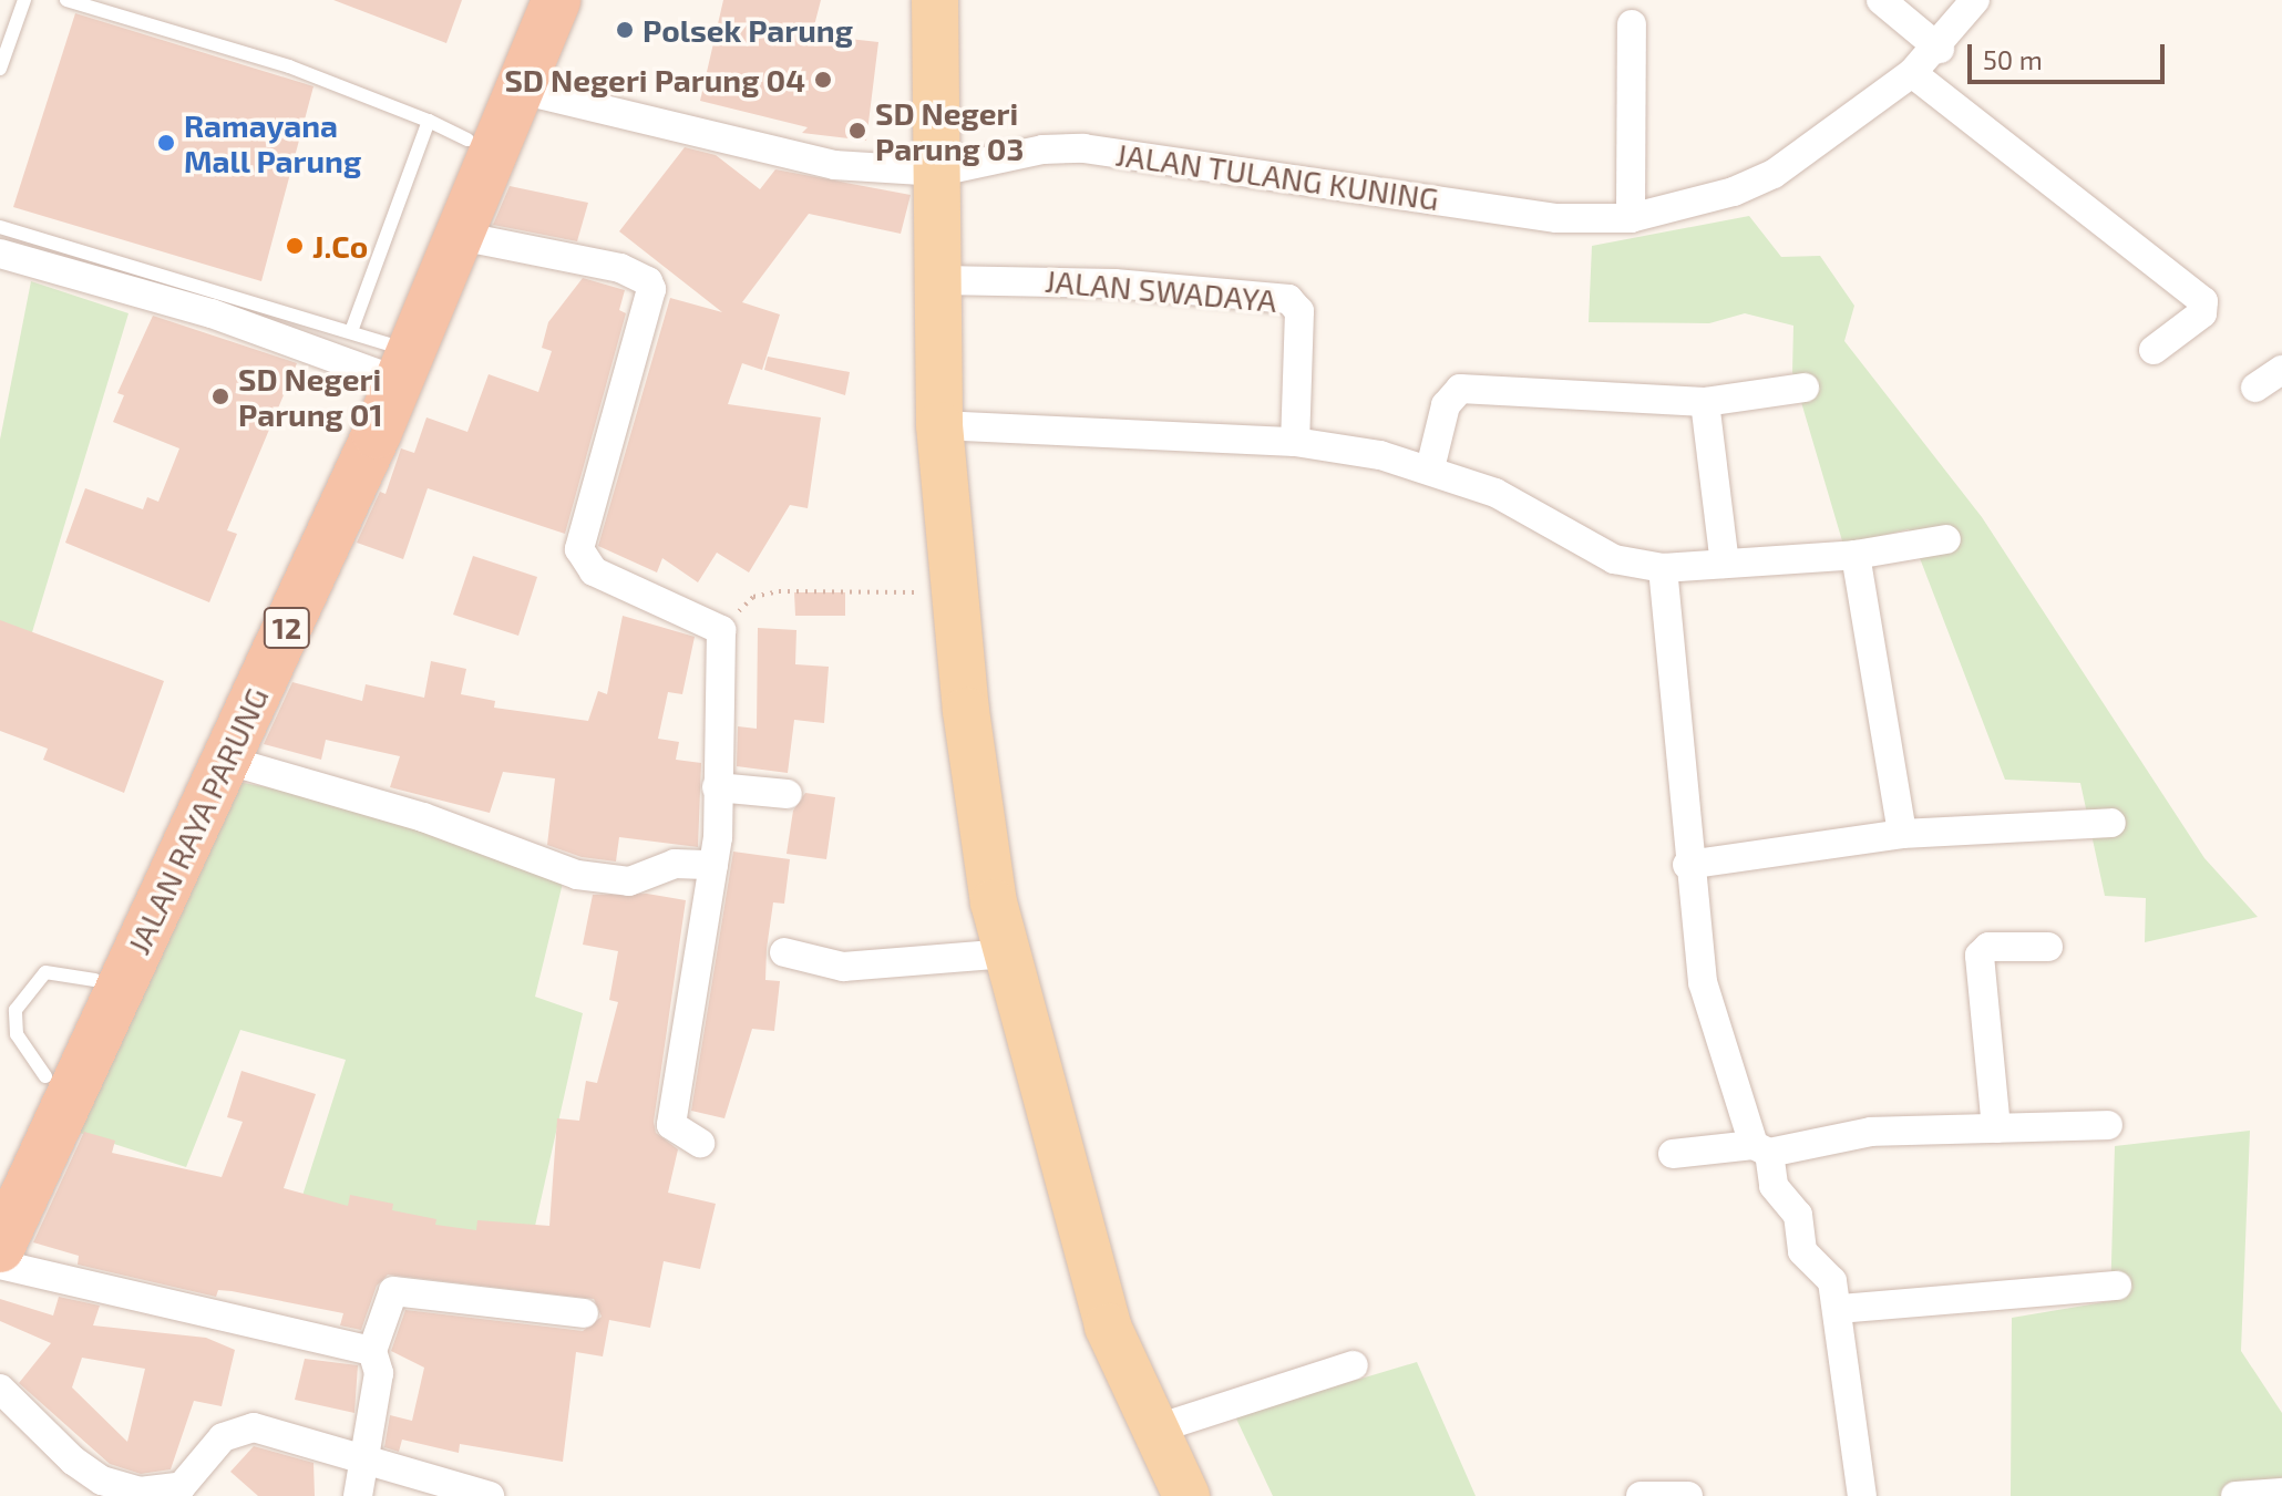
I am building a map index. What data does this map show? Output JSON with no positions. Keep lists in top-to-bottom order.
{
  "streets": {
    "highway": ["12", "JALAN RAYA PARUNG"],
    "street": ["JALAN TULANG KUNING", "JALAN SWADAYA"]
  },
  "crossings": [
    ["JALAN TULANG KUNING", "JALAN RAYA PARUNG"]
  ],
  "places": [
    "Polsek Parung",
    "SD Negeri Parung 04",
    "SD Negeri Parung 03",
    "Ramayana Mall Parung",
    "J.Co",
    "SD Negeri Parung 01"
  ],
  "scale_bar": "50 m"
}
